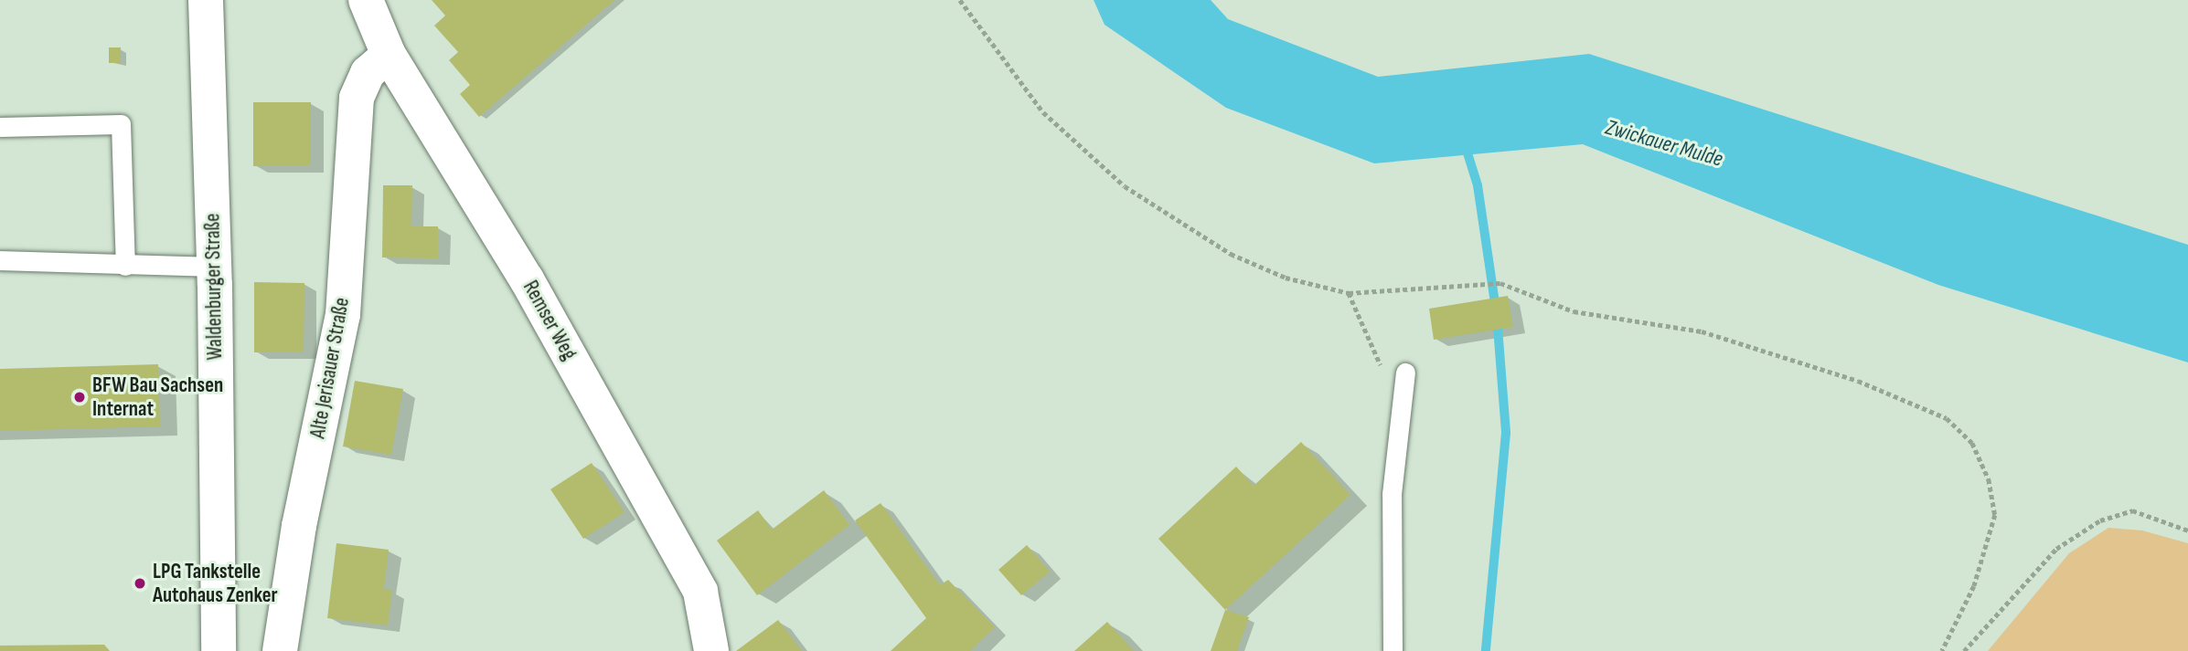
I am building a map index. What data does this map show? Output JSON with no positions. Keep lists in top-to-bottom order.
{
  "streets": {
    "street": ["Waldenburger Straße", "Remser Weg", "Alte Jerisauer Straße"]
  },
  "crossings": [
    ["Remser Weg", "Alte Jerisauer Straße"]
  ],
  "water": ["Zwickauer Mulde"],
  "places": ["BFW Bau Sachsen Internat", "LPG Tankstelle Autohaus Zenker"]
}
